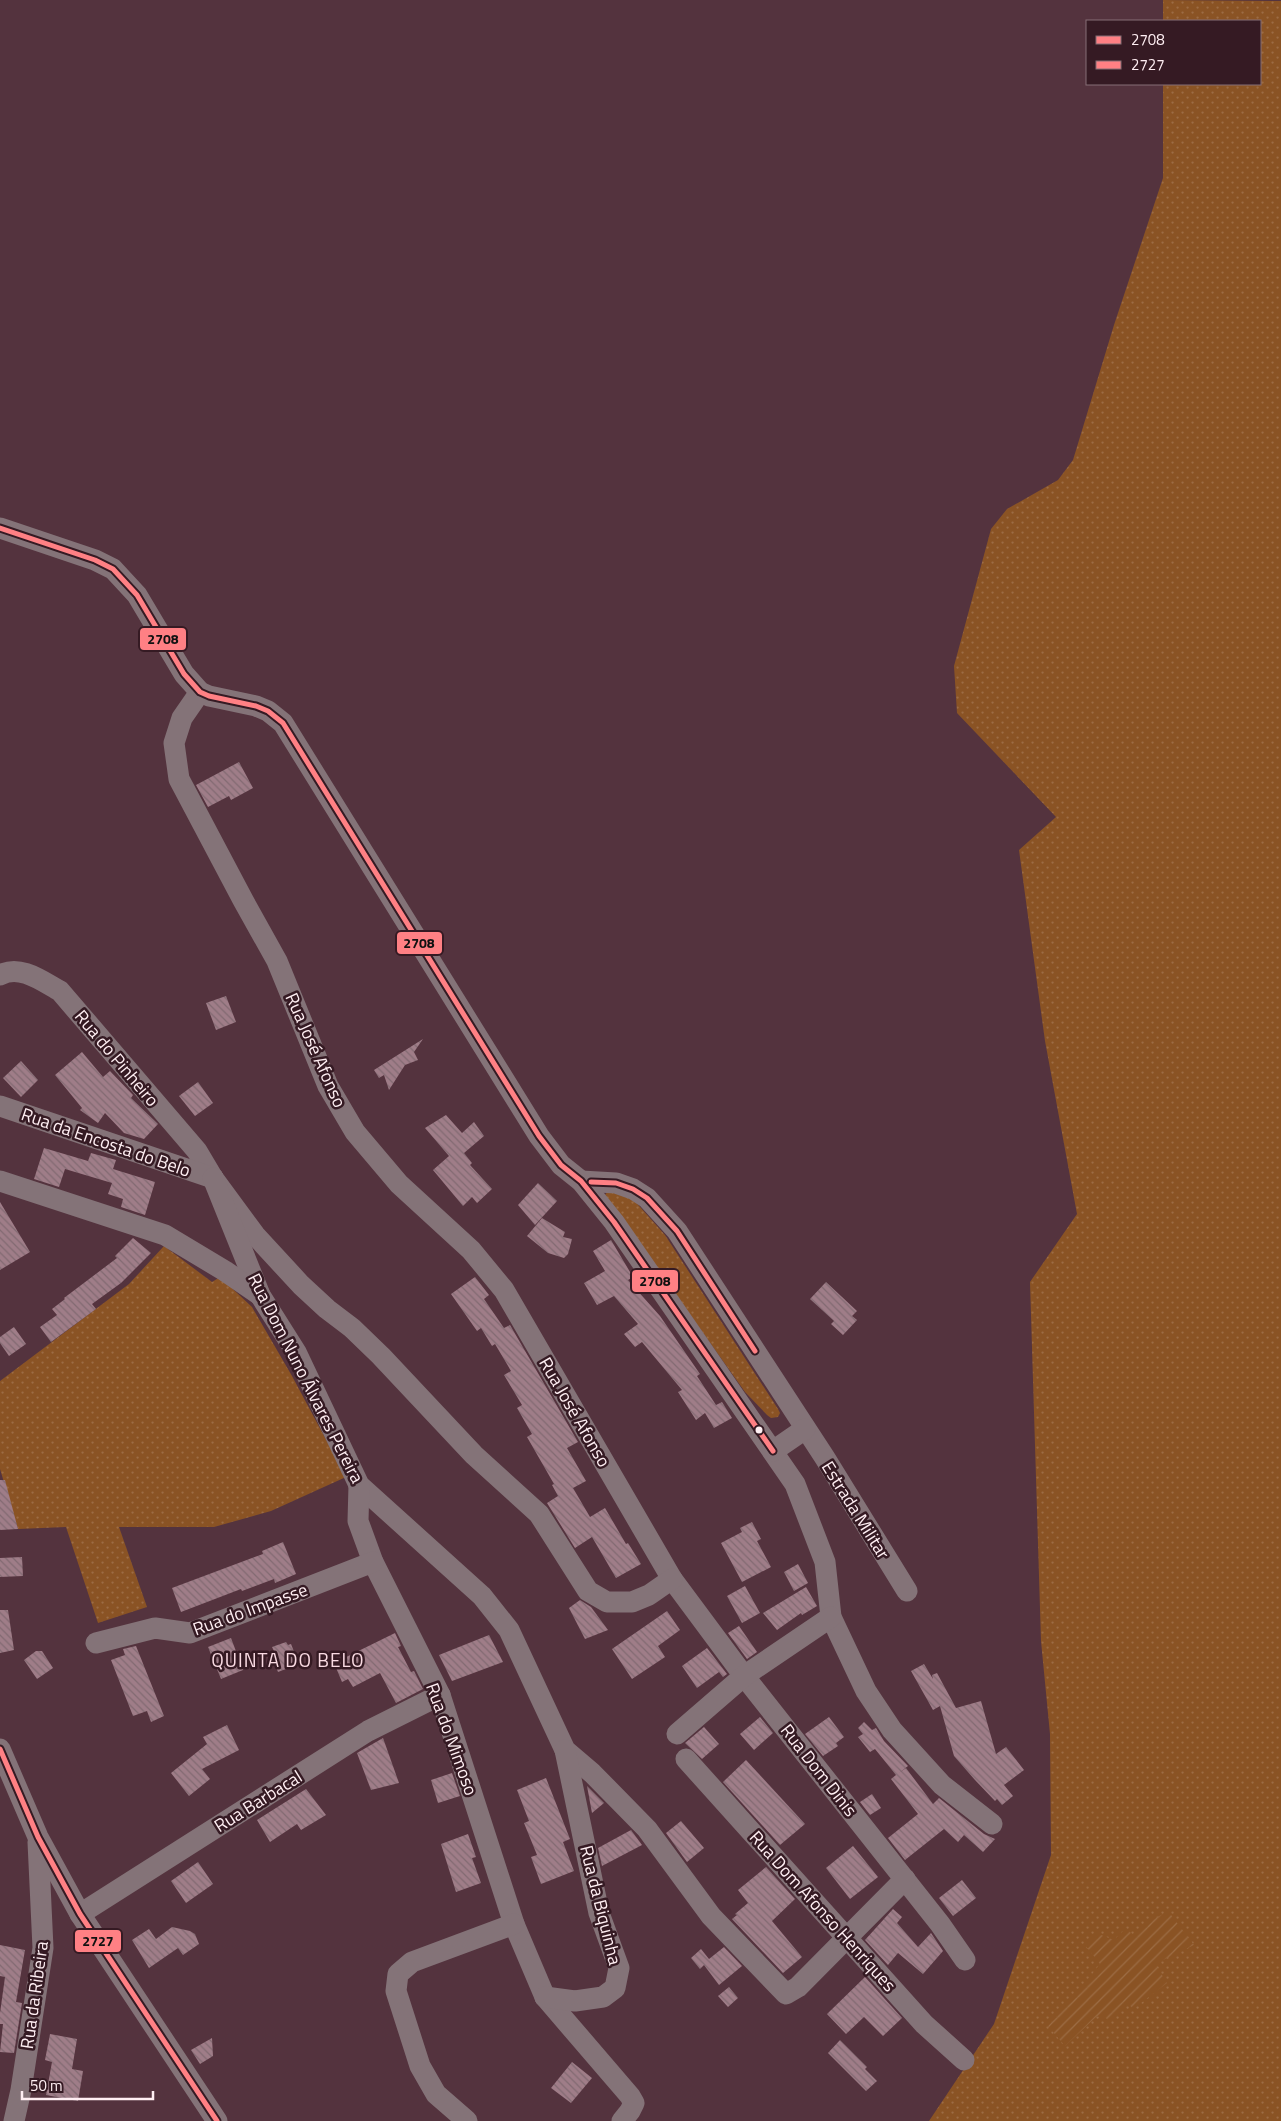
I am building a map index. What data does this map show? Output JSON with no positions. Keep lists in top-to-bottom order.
{
  "streets": {
    "street": [
      "Rua José Afonso",
      "Rua do Pinheiro",
      "Rua da Encosta do Belo",
      "Rua Dom Nuno Álvares Pereira",
      "Estrada Militar",
      "Rua do Impasse",
      "Rua do Mimoso",
      "Rua Dom Dinis",
      "Rua Barbacal",
      "Rua da Biquinha",
      "Rua Dom Afonso Henriques",
      "Rua da Ribeira"
    ]
  },
  "crossings": [
    ["Rua José Afonso", "Rua Dom Dinis"],
    ["Rua do Pinheiro", "Rua da Encosta do Belo"],
    ["Rua do Pinheiro", "Rua Dom Nuno Álvares Pereira"],
    ["Rua da Encosta do Belo", "Rua Dom Nuno Álvares Pereira"],
    ["Rua Dom Nuno Álvares Pereira", "Rua do Mimoso"],
    ["Rua Dom Nuno Álvares Pereira", "Rua da Biquinha"],
    ["Rua Dom Nuno Álvares Pereira", "Rua Dom Afonso Henriques"],
    ["Rua do Impasse", "Rua do Mimoso"],
    ["Rua do Mimoso", "Rua Barbacal"],
    ["Rua do Mimoso", "Rua da Biquinha"]
  ],
  "districts": ["QUINTA DO BELO"],
  "lines": ["transit line 2708", "transit line 2727"],
  "legend": ["2708", "2727"],
  "scale_bar": "50 m"
}
